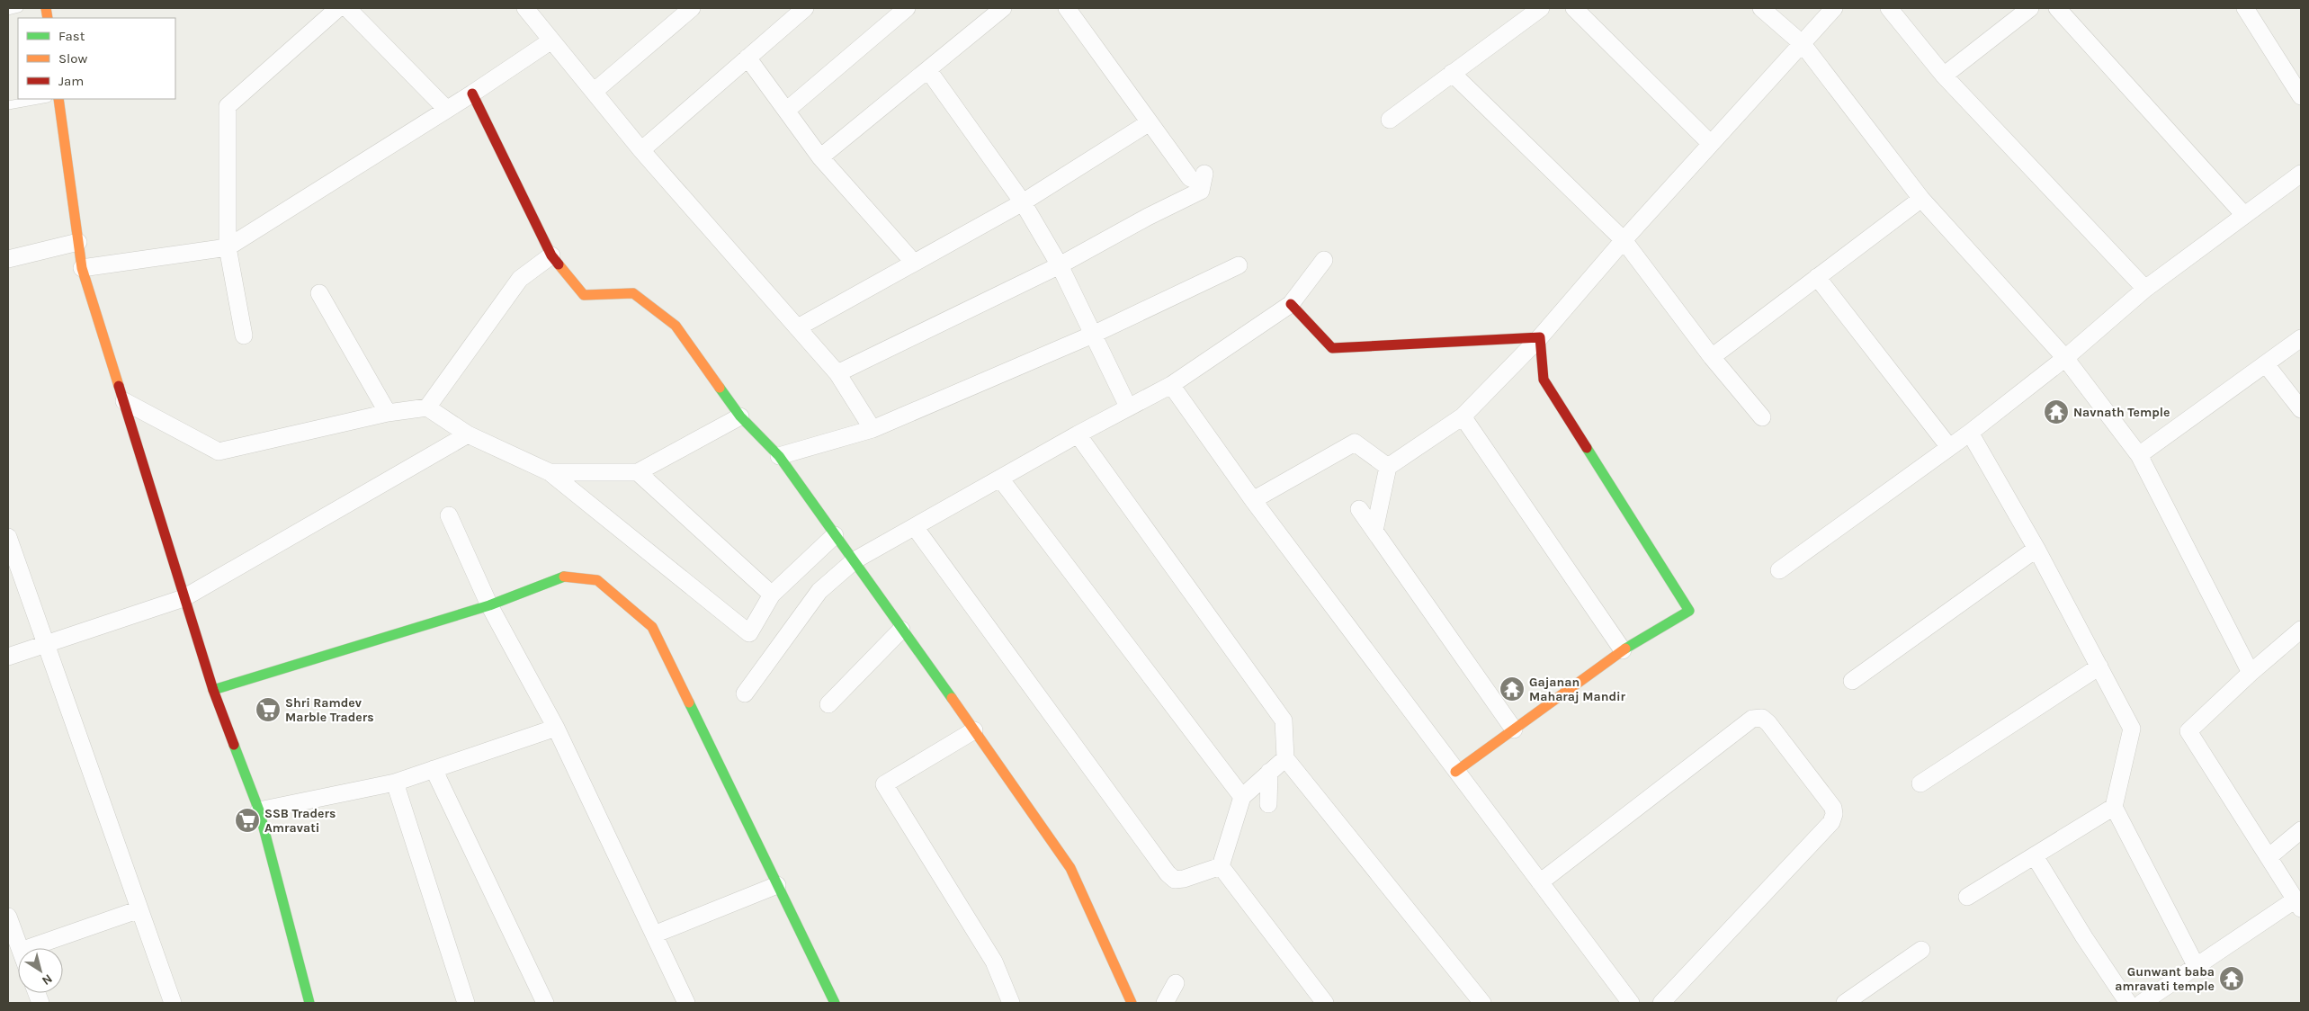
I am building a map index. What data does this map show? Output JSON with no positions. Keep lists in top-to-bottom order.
{
  "places": {
    "temple": ["Navnath Temple", "Gajanan Maharaj Mandir", "Gunwant baba amravati temple"],
    "supermarket": ["Shri Ramdev Marble Traders", "SSB Traders Amravati"]
  },
  "legend": ["Fast", "Slow", "Jam"],
  "north": "bottom right"
}
